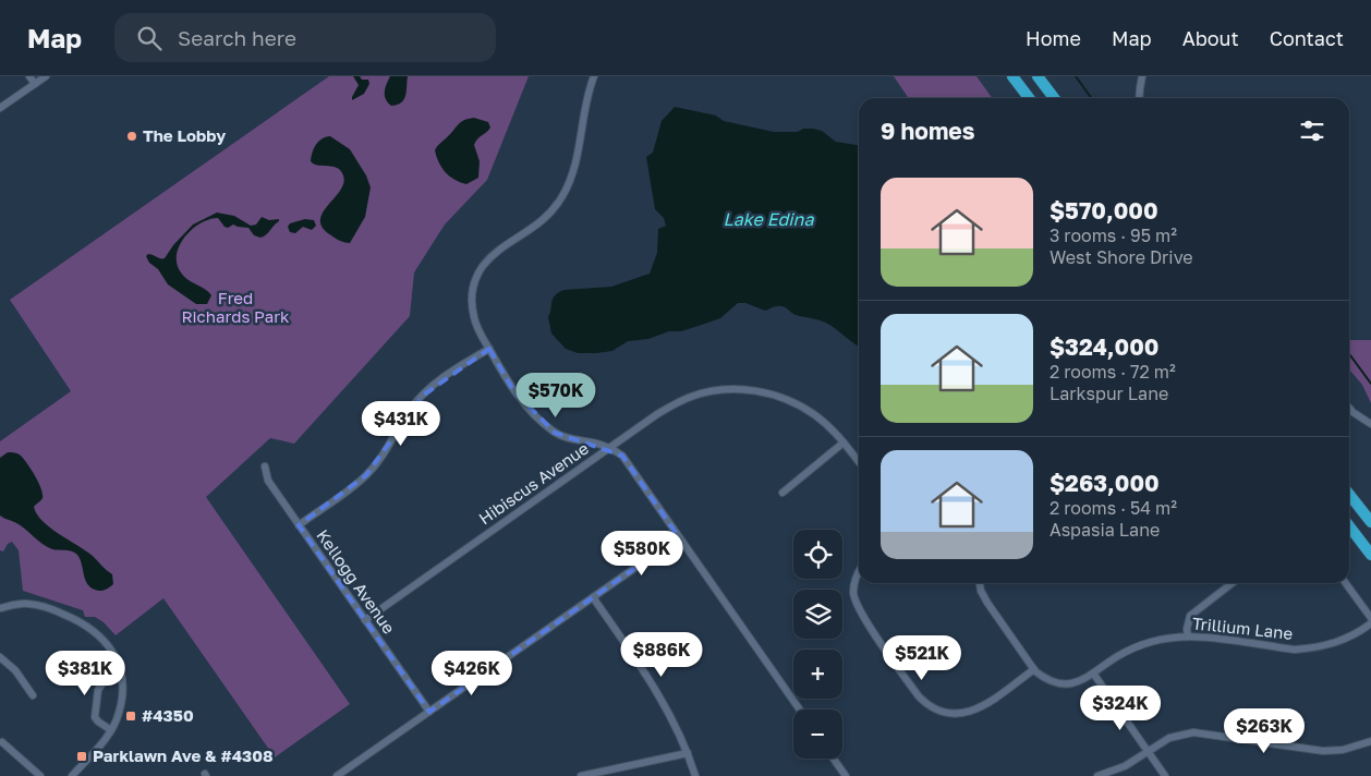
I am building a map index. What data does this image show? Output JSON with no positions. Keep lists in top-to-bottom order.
{
  "streets": {
    "street": ["Hibiscus Avenue", "Kellogg Avenue", "Trillium Lane"]
  },
  "crossings": [
    ["Hibiscus Avenue", "Kellogg Avenue"]
  ],
  "water": ["Lake Edina"],
  "parks": ["Fred Richards Park"],
  "places": {
    "other": ["The Lobby"],
    "transit": ["#4350", "Parklawn Ave & #4308"]
  },
  "page": {
    "header": "Map",
    "search": "Search here",
    "nav": [
      "Home",
      "Map",
      "About",
      "Contact"
    ],
    "heading": "9 homes",
    "list": [
      {
        "name": "$570,000",
        "note": "3 rooms · 95 m² · West Shore Drive"
      },
      {
        "name": "$324,000",
        "note": "2 rooms · 72 m² · Larkspur Lane"
      },
      {
        "name": "$263,000",
        "note": "2 rooms · 54 m² · Aspasia Lane"
      }
    ],
    "price": [
      "$570K",
      "$431K",
      "$580K",
      "$886K",
      "$521K",
      "$381K",
      "$426K",
      "$324K",
      "$263K"
    ],
    "map_buttons": ["+", "−"]
  }
}
